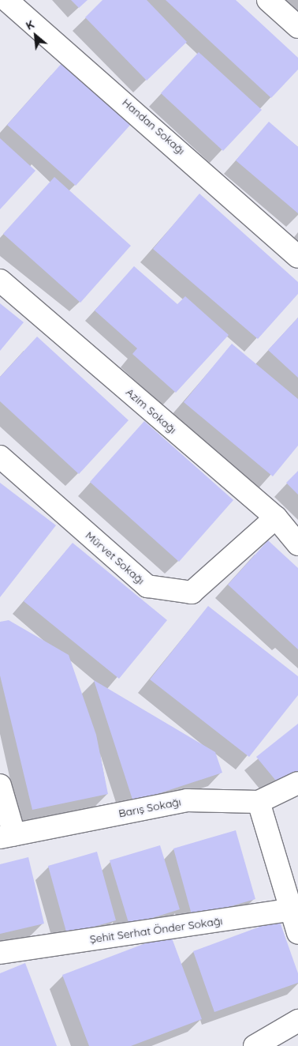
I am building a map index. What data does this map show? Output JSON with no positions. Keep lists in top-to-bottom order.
{
  "streets": {
    "street": [
      "Handan Sokağı",
      "Azim Sokağı",
      "Mürvet Sokağı",
      "Barış Sokağı",
      "Şehit Serhat Önder Sokağı"
    ]
  },
  "crossings": [
    ["Azim Sokağı", "Mürvet Sokağı"]
  ],
  "north": "top left"
}
